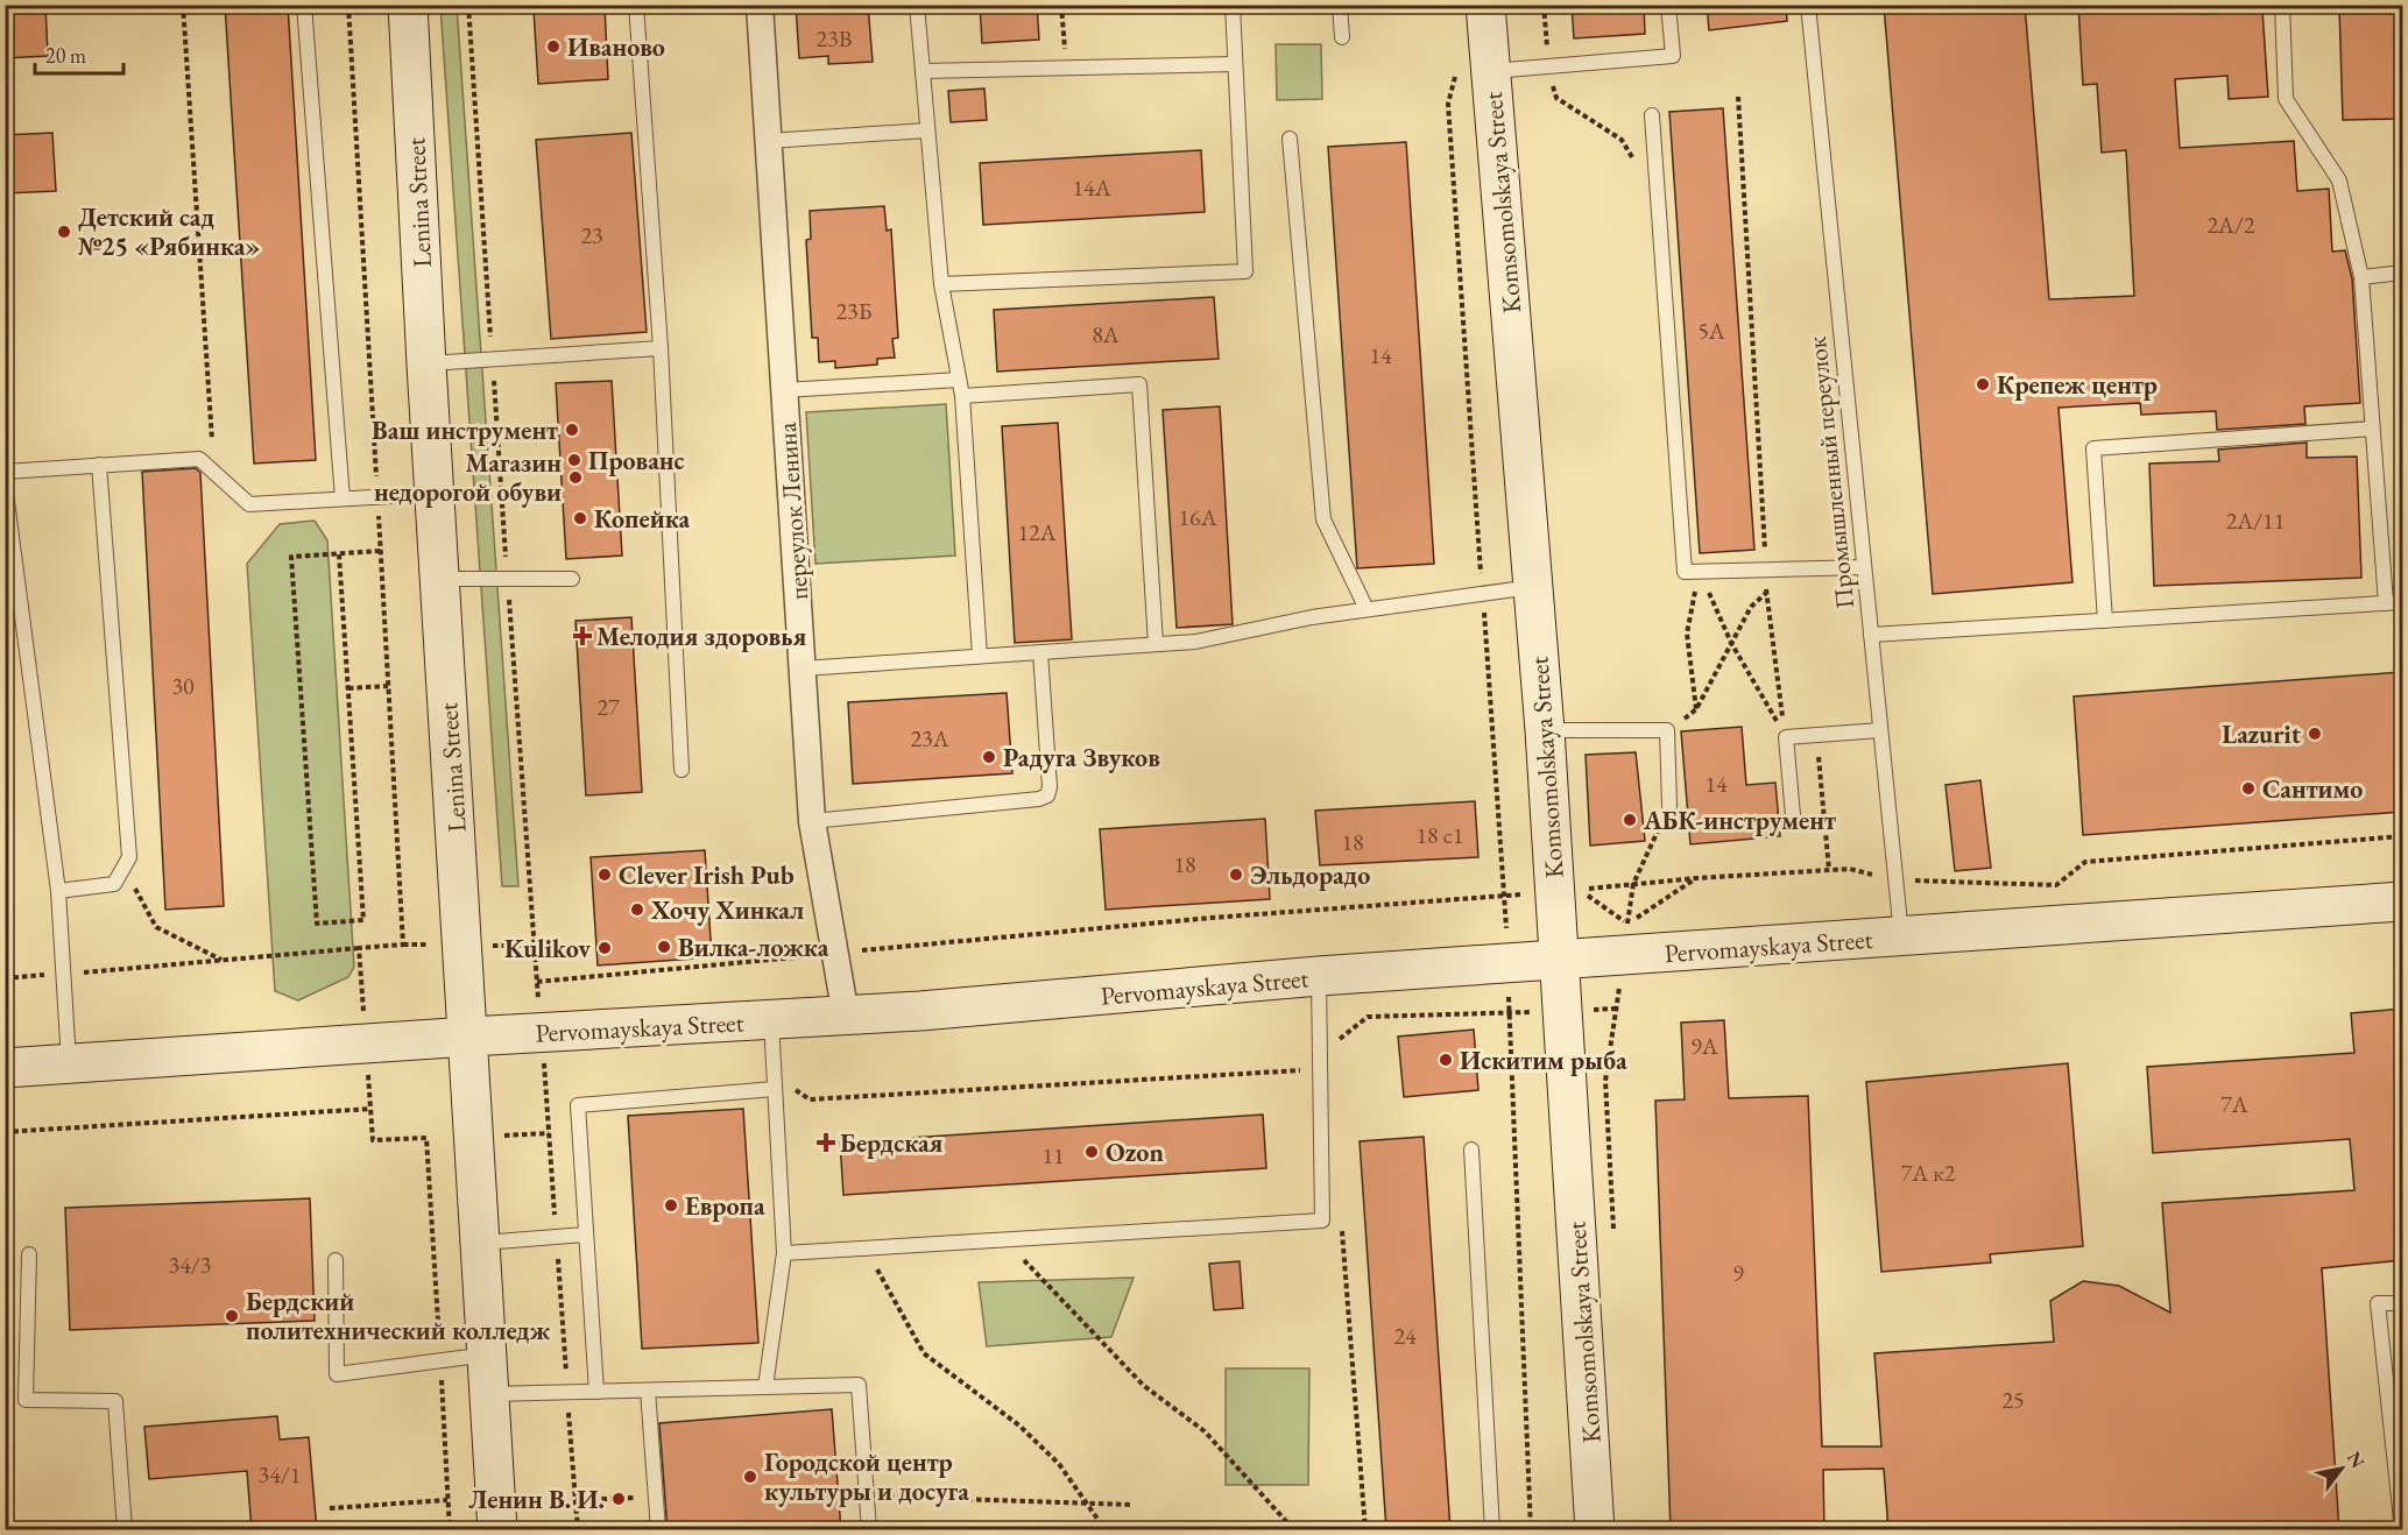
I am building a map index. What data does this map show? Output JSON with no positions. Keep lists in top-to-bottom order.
{
  "streets": {
    "main road": ["Lenina Street", "Komsomolskaya Street", "Pervomayskaya Street"],
    "street": ["переулок Ленина"],
    "lane": ["Промышленный переулок"]
  },
  "crossings": [
    ["Lenina Street", "Pervomayskaya Street"],
    ["Komsomolskaya Street", "Pervomayskaya Street"],
    ["Промышленный переулок", "Pervomayskaya Street"],
    ["переулок Ленина", "Pervomayskaya Street"]
  ],
  "places": {
    "other": [
      "Иваново",
      "Детский сад №25 «Рябинка»",
      "Крепеж центр",
      "Ваш инструмент",
      "Прованс",
      "Магазин недорогой обуви",
      "Копейка",
      "Lazurit",
      "Радуга Звуков",
      "Сантимо",
      "АБК-инструмент",
      "Clever Irish Pub",
      "Эльдорадо",
      "Хочу Хинкал",
      "Вилка-ложка",
      "Kulikov",
      "Искитим рыба",
      "Ozon",
      "Европа",
      "Бердский политехнический колледж",
      "Городской центр культуры и досуга",
      "Ленин В. И."
    ],
    "health": ["Мелодия здоровья", "Бердская"]
  },
  "house_numbers": [
    "23В",
    "14А",
    "2А/2",
    "23",
    "23Б",
    "5А",
    "8А",
    "14",
    "16А",
    "2А/11",
    "12А",
    "30",
    "27",
    "23А",
    "14",
    "18 с1",
    "18",
    "18",
    "9А",
    "7А",
    "11",
    "7А к2",
    "34/3",
    "9",
    "24",
    "25",
    "34/1"
  ],
  "scale_bar": "20 m",
  "north": "top right"
}
